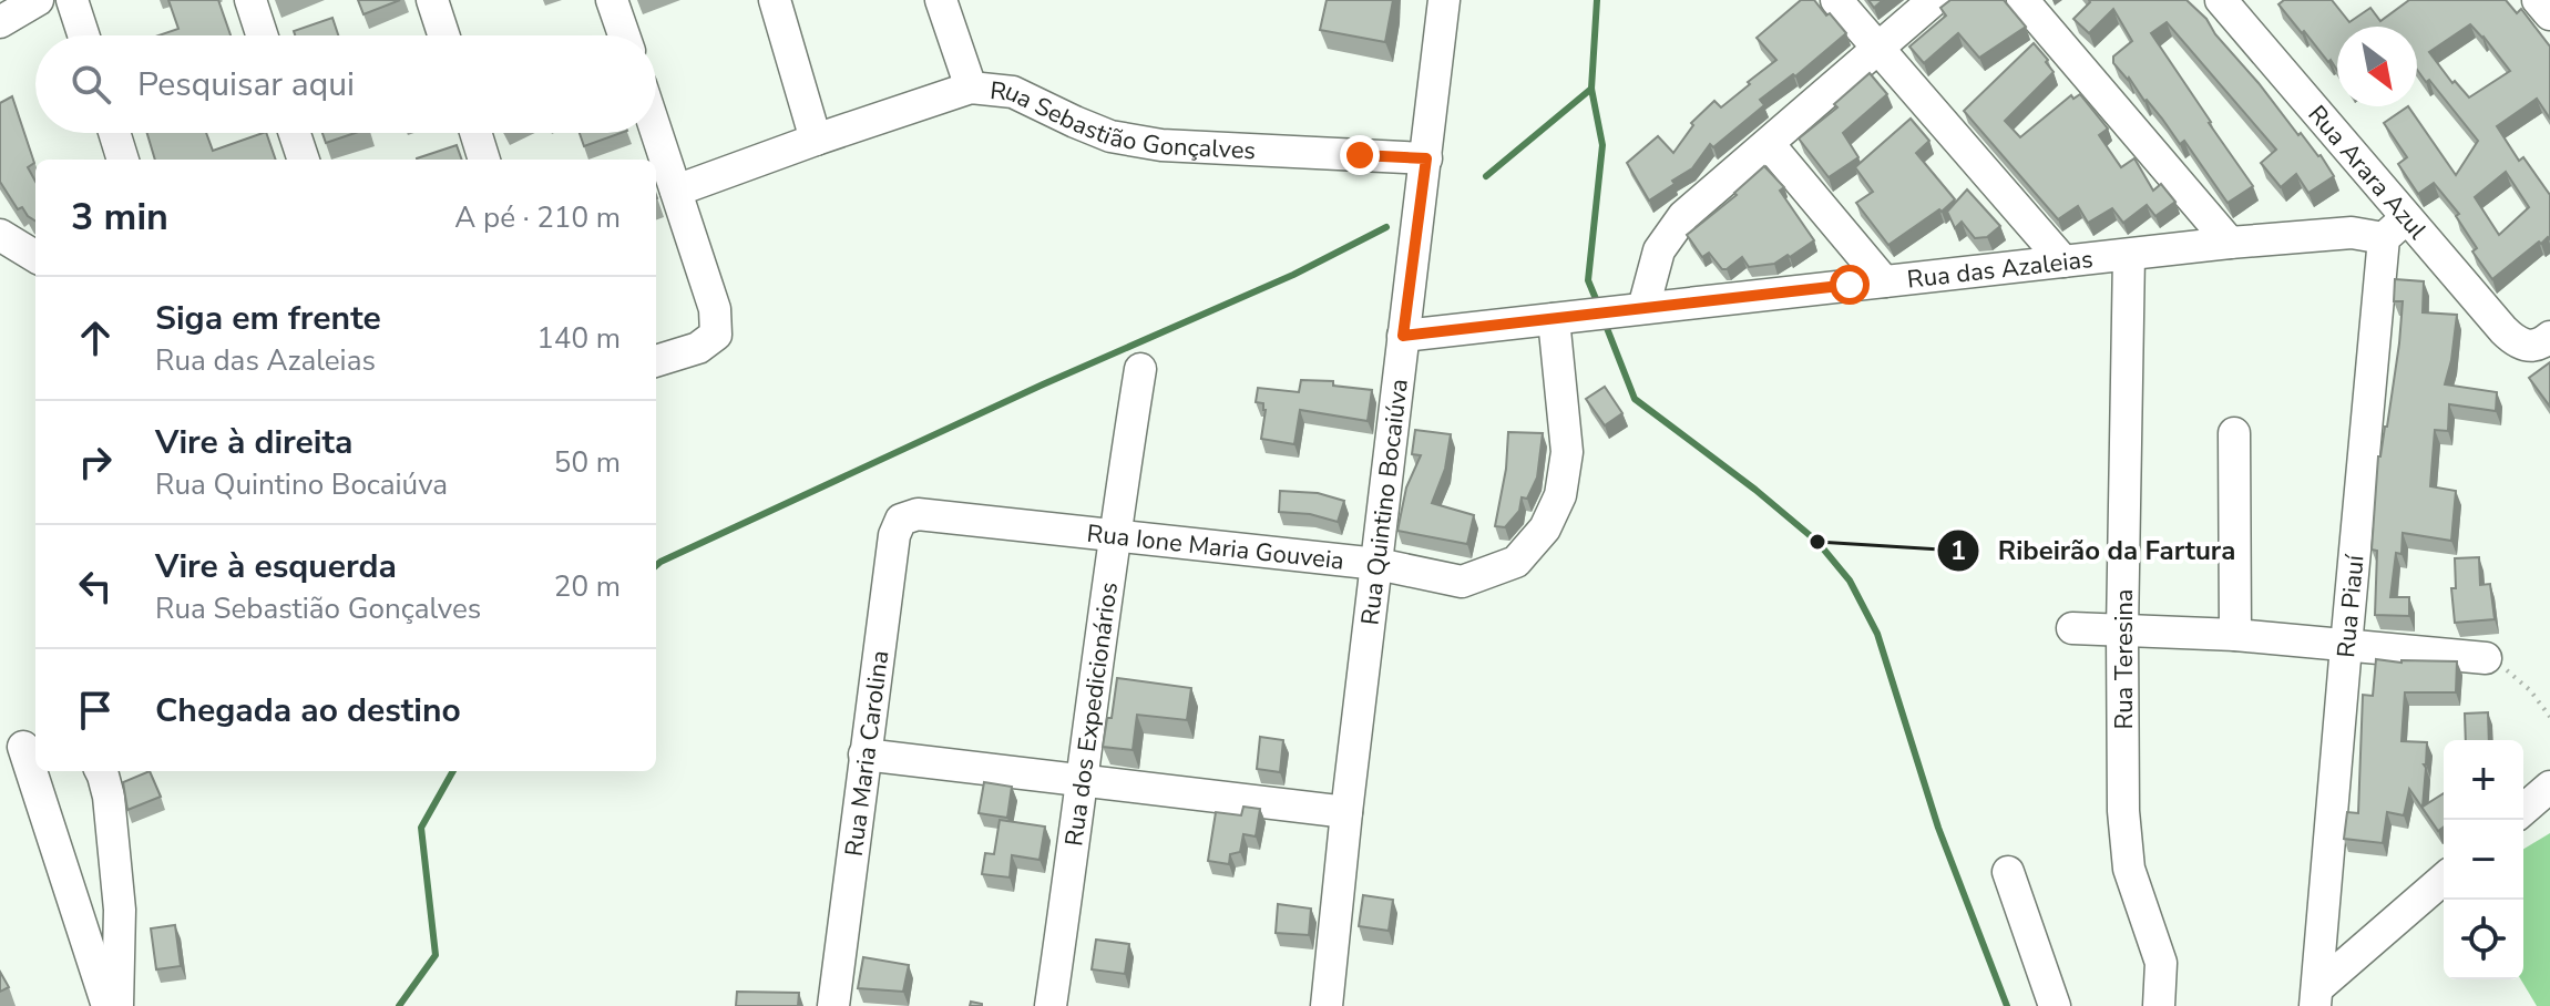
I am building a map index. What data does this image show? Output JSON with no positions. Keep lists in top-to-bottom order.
{
  "streets": {
    "street": [
      "Rua Sebastião Gonçalves",
      "Rua Arara Azul",
      "Rua das Azaleias",
      "Rua Quintino Bocaiúva",
      "Rua Ione Maria Gouveia",
      "Rua Piauí",
      "Rua Teresina",
      "Rua dos Expedicionários",
      "Rua Maria Carolina"
    ]
  },
  "crossings": [
    ["Rua Sebastião Gonçalves", "Rua Quintino Bocaiúva"],
    ["Rua Arara Azul", "Rua das Azaleias"],
    ["Rua Arara Azul", "Rua Piauí"],
    ["Rua das Azaleias", "Rua Quintino Bocaiúva"],
    ["Rua das Azaleias", "Rua Ione Maria Gouveia"],
    ["Rua das Azaleias", "Rua Piauí"],
    ["Rua das Azaleias", "Rua Teresina"],
    ["Rua Quintino Bocaiúva", "Rua Ione Maria Gouveia"],
    ["Rua Ione Maria Gouveia", "Rua dos Expedicionários"],
    ["Rua Ione Maria Gouveia", "Rua Maria Carolina"]
  ],
  "places": ["Ribeirão da Fartura"],
  "north": "bottom right",
  "page": {
    "search": "Pesquisar aqui",
    "heading": ["3 min", "A pé · 210 m"],
    "list": [
      ["Siga em frente", "Rua das Azaleias", "140 m"],
      ["Vire à direita", "Rua Quintino Bocaiúva", "50 m"],
      ["Vire à esquerda", "Rua Sebastião Gonçalves", "20 m"],
      "Chegada ao destino"
    ],
    "map_buttons": ["+", "−"]
  }
}
